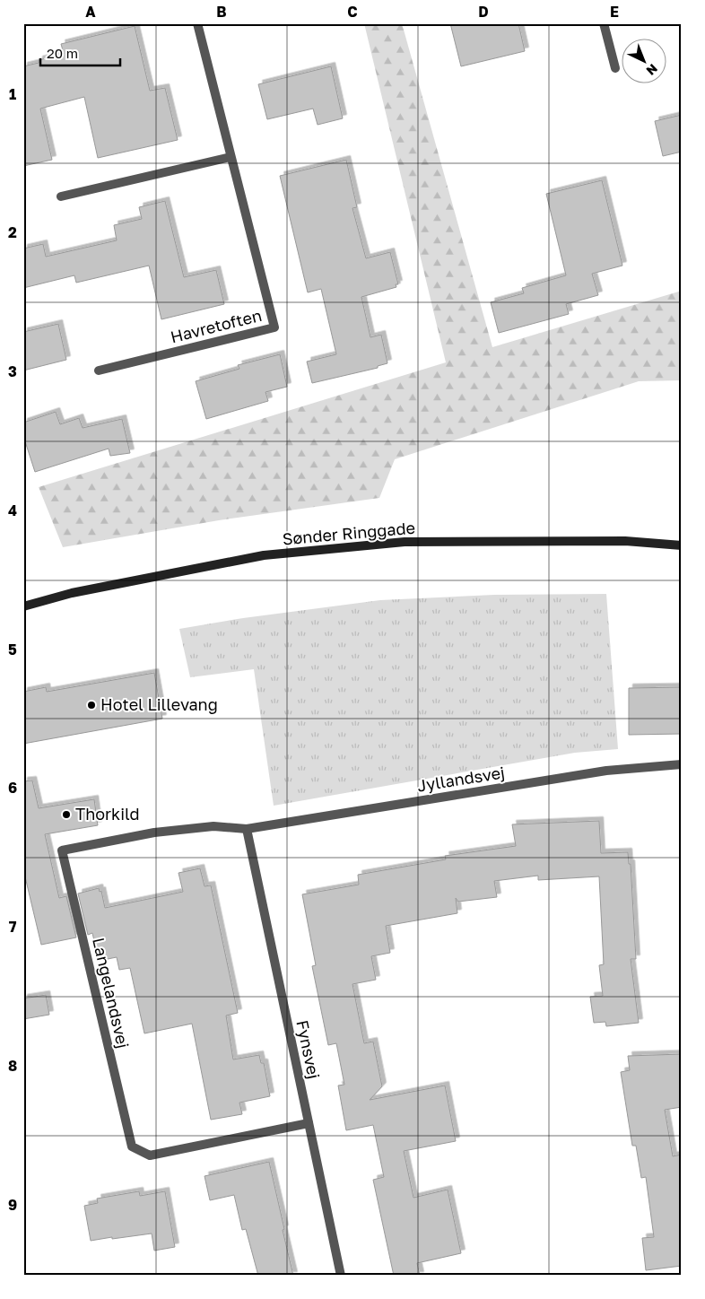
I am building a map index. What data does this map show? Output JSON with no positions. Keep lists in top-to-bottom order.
{
  "streets": {
    "street": [
      "Havretoften",
      "Sønder Ringgade",
      "Jyllandsvej",
      "Langelandsvej",
      "Fynsvej"
    ]
  },
  "crossings": [
    ["Jyllandsvej", "Langelandsvej"],
    ["Jyllandsvej", "Fynsvej"],
    ["Langelandsvej", "Fynsvej"]
  ],
  "places": ["Hotel Lillevang", "Thorkild"],
  "scale_bar": "20 m",
  "north": "bottom right",
  "grid": {
    "columns": [
      "A",
      "B",
      "C",
      "D",
      "E"
    ],
    "rows": [
      "1",
      "2",
      "3",
      "4",
      "5",
      "6",
      "7",
      "8",
      "9"
    ]
  }
}
